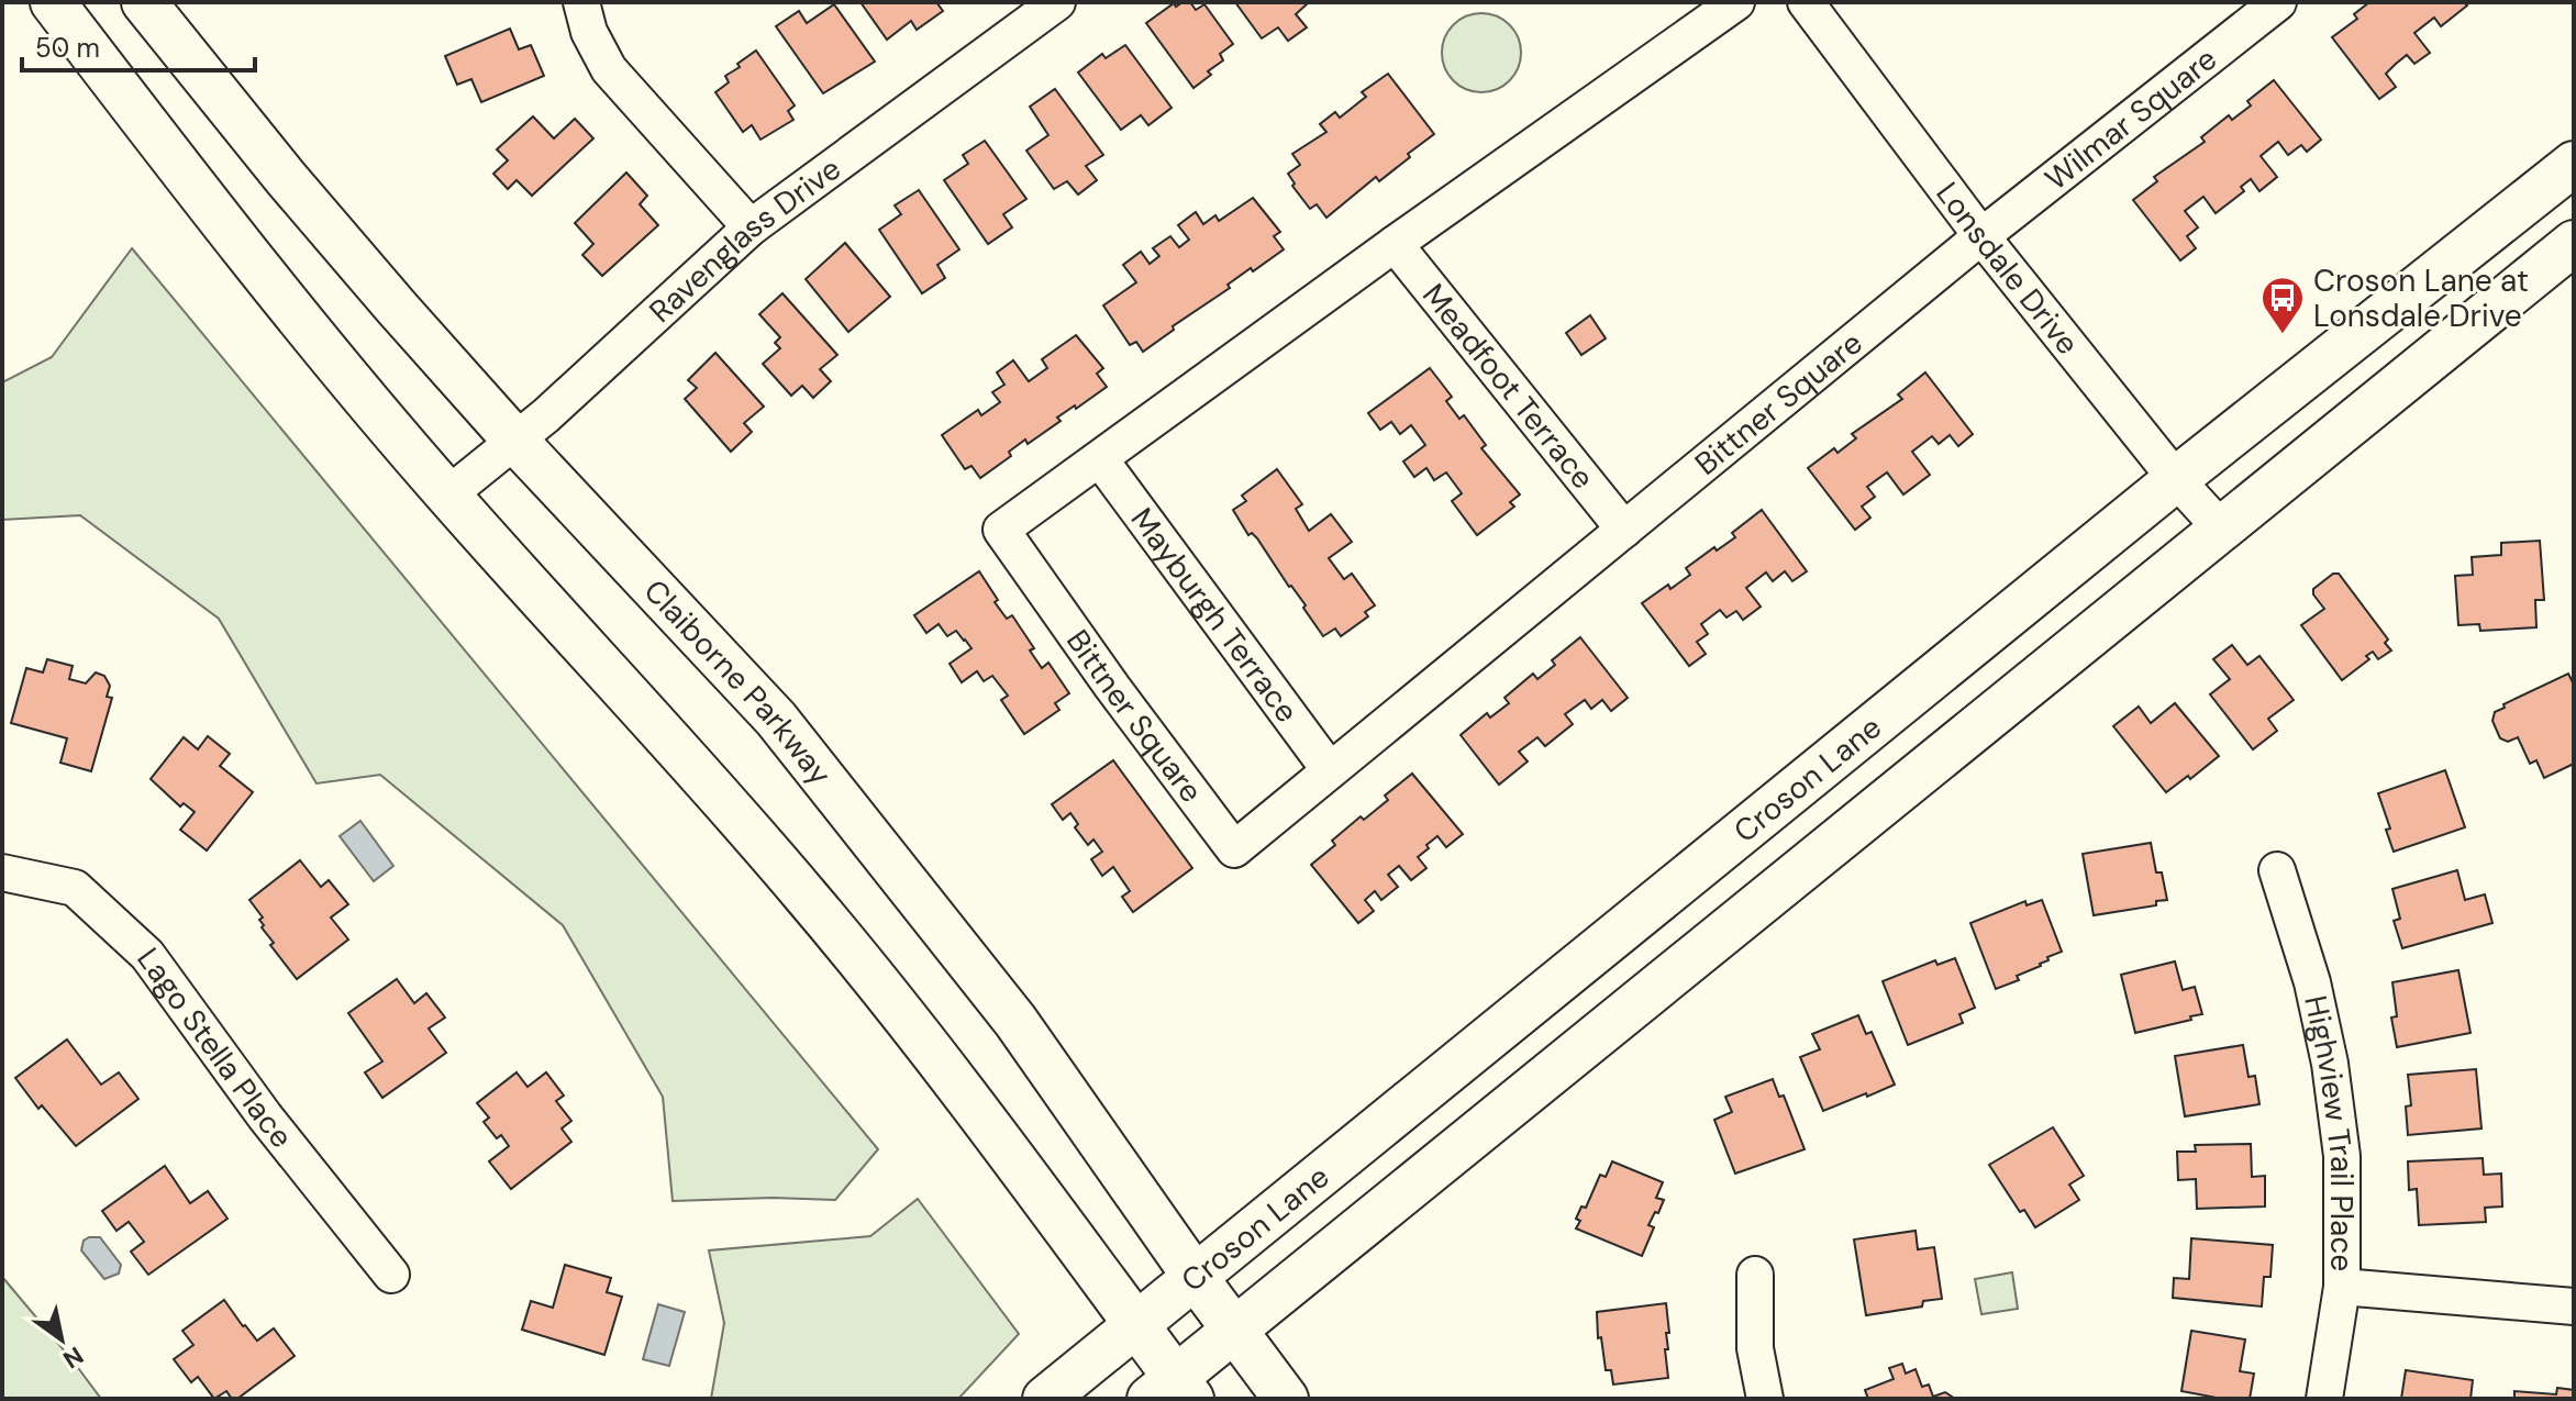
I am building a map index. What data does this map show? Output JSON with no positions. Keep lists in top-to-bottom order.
{
  "streets": {
    "main road": ["Claiborne Parkway", "Croson Lane"],
    "street": [
      "Wilmar Square",
      "Ravenglass Drive",
      "Lonsdale Drive",
      "Meadfoot Terrace",
      "Bittner Square",
      "Mayburgh Terrace",
      "Lago Stella Place",
      "Highview Trail Place"
    ]
  },
  "crossings": [
    ["Wilmar Square", "Lonsdale Drive"],
    ["Wilmar Square", "Bittner Square"],
    ["Ravenglass Drive", "Claiborne Parkway"],
    ["Lonsdale Drive", "Bittner Square"],
    ["Lonsdale Drive", "Croson Lane"],
    ["Meadfoot Terrace", "Bittner Square"],
    ["Bittner Square", "Mayburgh Terrace"],
    ["Claiborne Parkway", "Croson Lane"]
  ],
  "places": {
    "bus stop": ["Croson Lane at Lonsdale Drive"]
  },
  "scale_bar": "50 m",
  "north": "bottom right"
}
